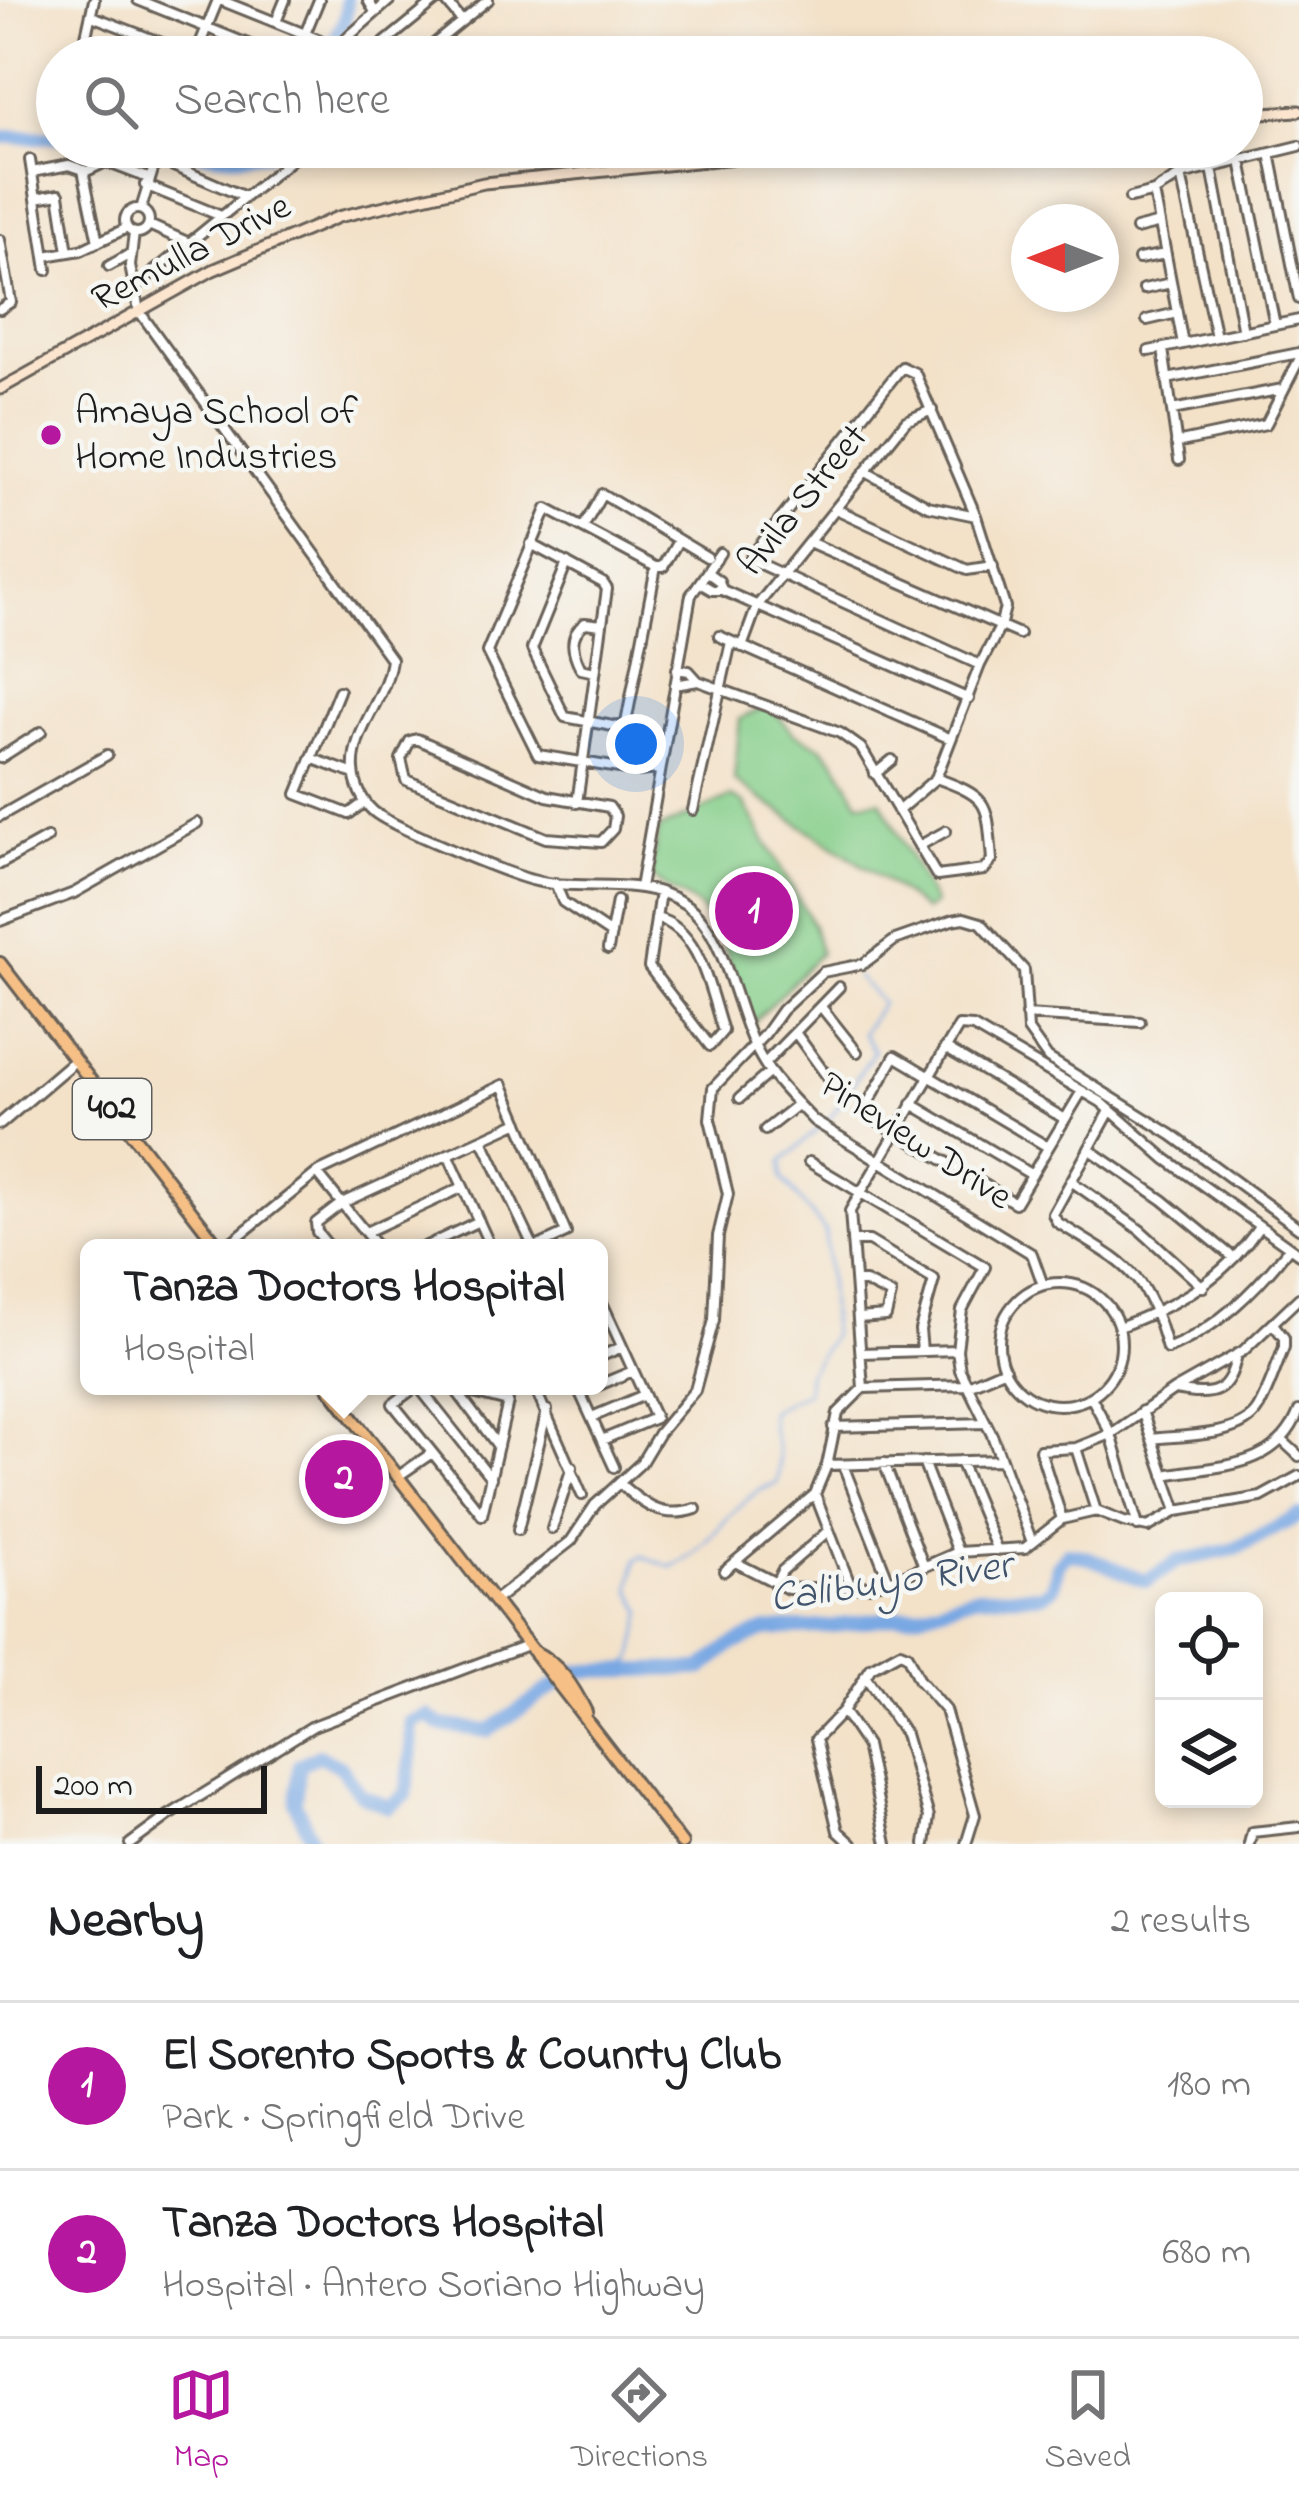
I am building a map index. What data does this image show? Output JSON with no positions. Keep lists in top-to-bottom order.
{
  "streets": {
    "main road": ["Remulla Drive", "402"],
    "street": ["Avila Street", "Pineview Drive"]
  },
  "water": ["Calibuyo River"],
  "places": ["Amaya School of Home Industries"],
  "scale_bar": "200 m",
  "north": "left",
  "page": {
    "search": "Search here",
    "pins": ["1", "2"],
    "popup": ["Tanza Doctors Hospital", "Hospital"],
    "scale": "200 m",
    "heading": ["Nearby", "2 results"],
    "list": [
      {
        "mark": "1",
        "name": "El Sorento Sports & Counrty Club",
        "note": "Park · Springfield Drive",
        "value": "180 m"
      },
      {
        "mark": "2",
        "name": "Tanza Doctors Hospital",
        "note": "Hospital · Antero Soriano Highway",
        "value": "680 m"
      }
    ],
    "nav": ["Map", "Directions", "Saved"]
  }
}
